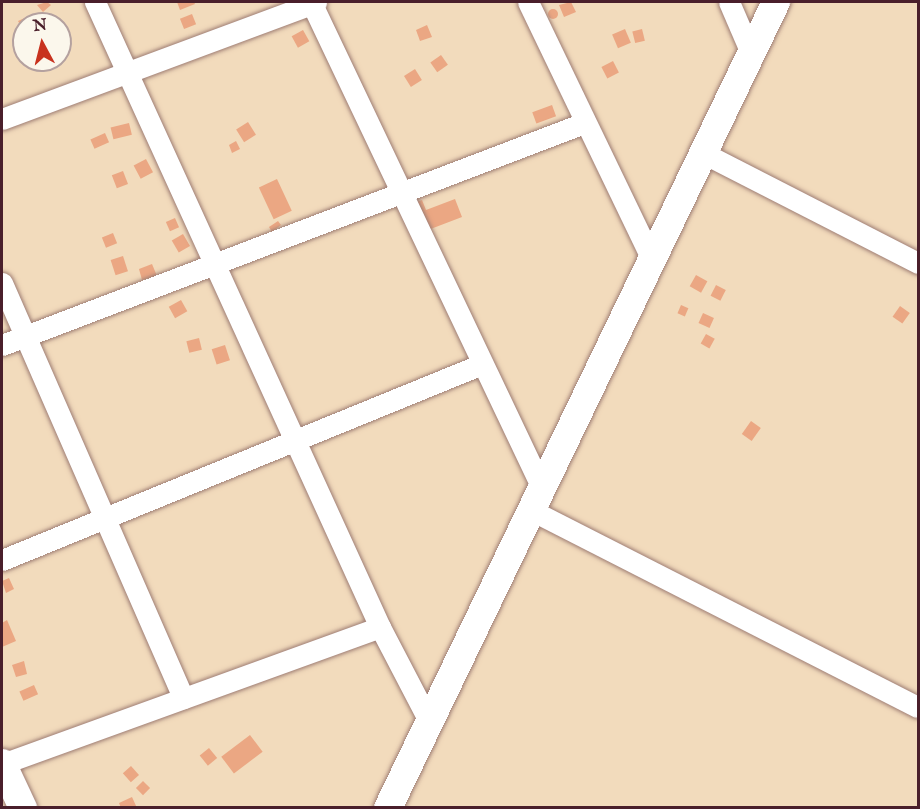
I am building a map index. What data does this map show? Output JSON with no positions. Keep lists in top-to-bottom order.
{
  "north": "top"
}
